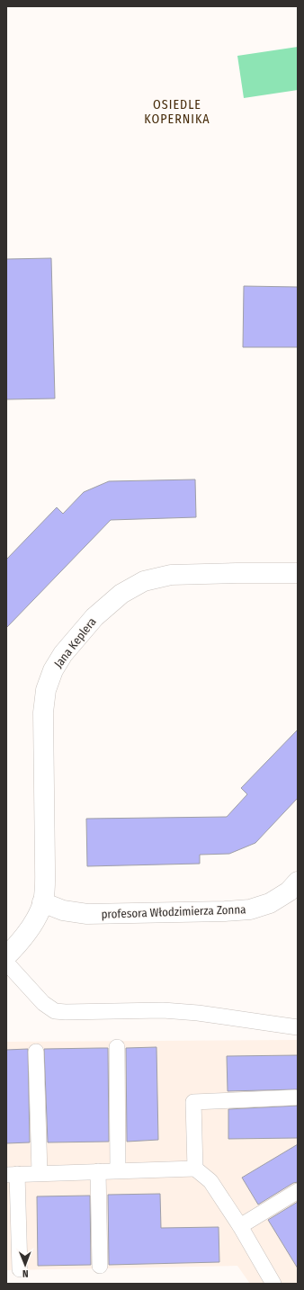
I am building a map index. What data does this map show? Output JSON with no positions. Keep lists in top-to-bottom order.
{
  "streets": {
    "street": ["Jana Keplera", "profesora Włodzimierza Zonna"]
  },
  "crossings": [
    ["Jana Keplera", "profesora Włodzimierza Zonna"]
  ],
  "districts": ["OSIEDLE KOPERNIKA"],
  "north": "bottom"
}
